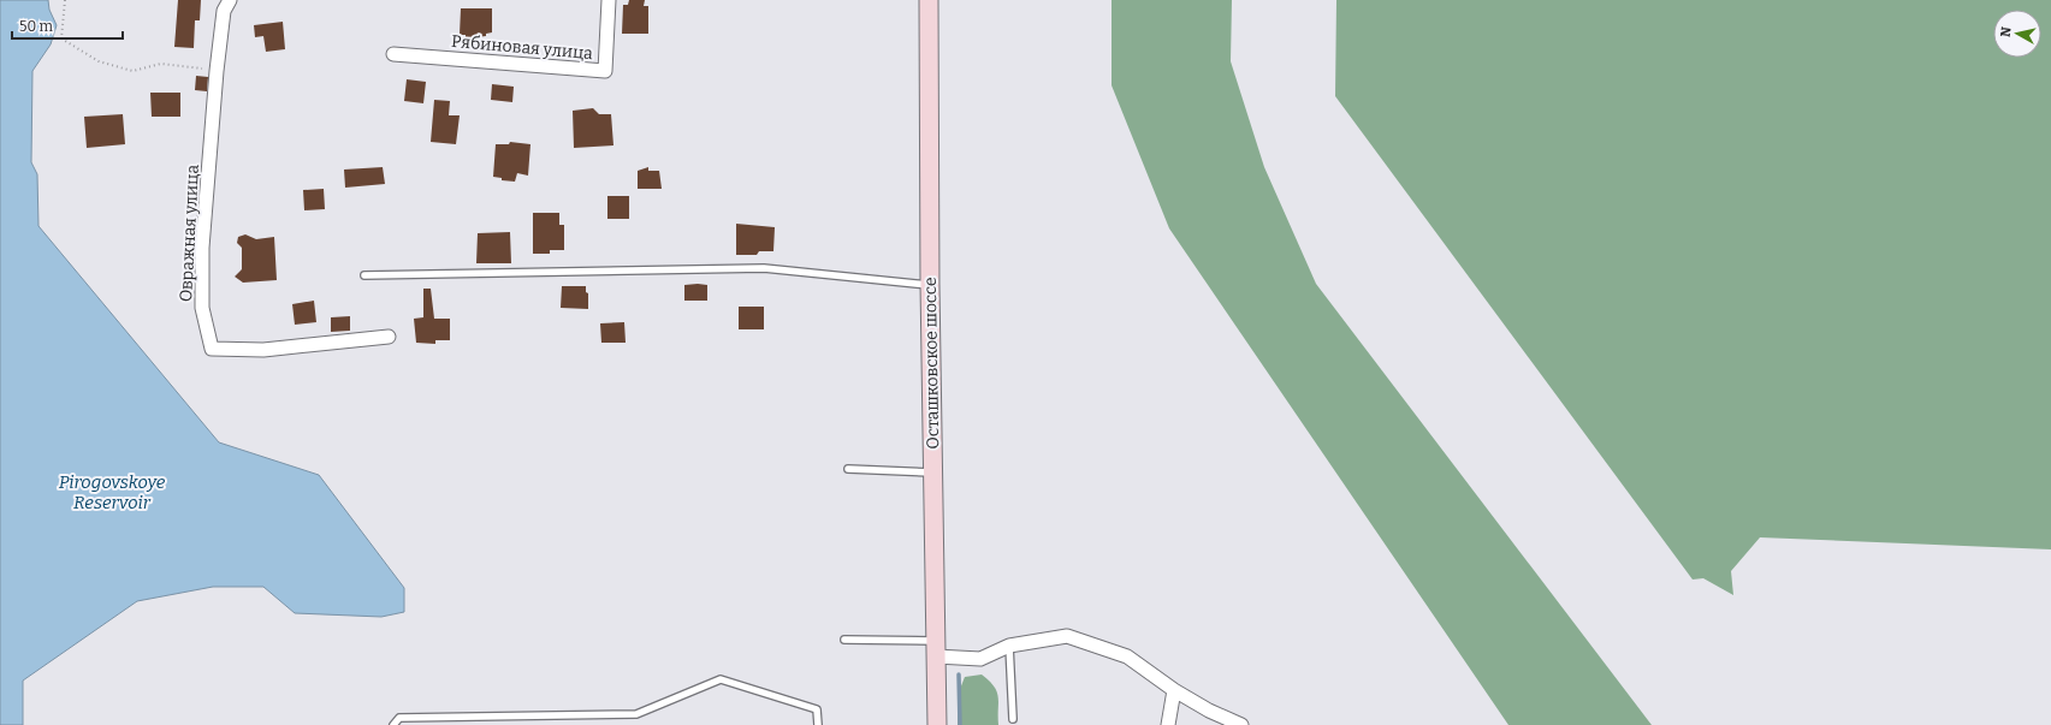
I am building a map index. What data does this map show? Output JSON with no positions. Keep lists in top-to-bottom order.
{
  "streets": {
    "main road": ["Осташковское шоссе"],
    "street": ["Рябиновая улица", "Овражная улица"]
  },
  "water": ["Pirogovskoye Reservoir"],
  "scale_bar": "50 m",
  "north": "left"
}
